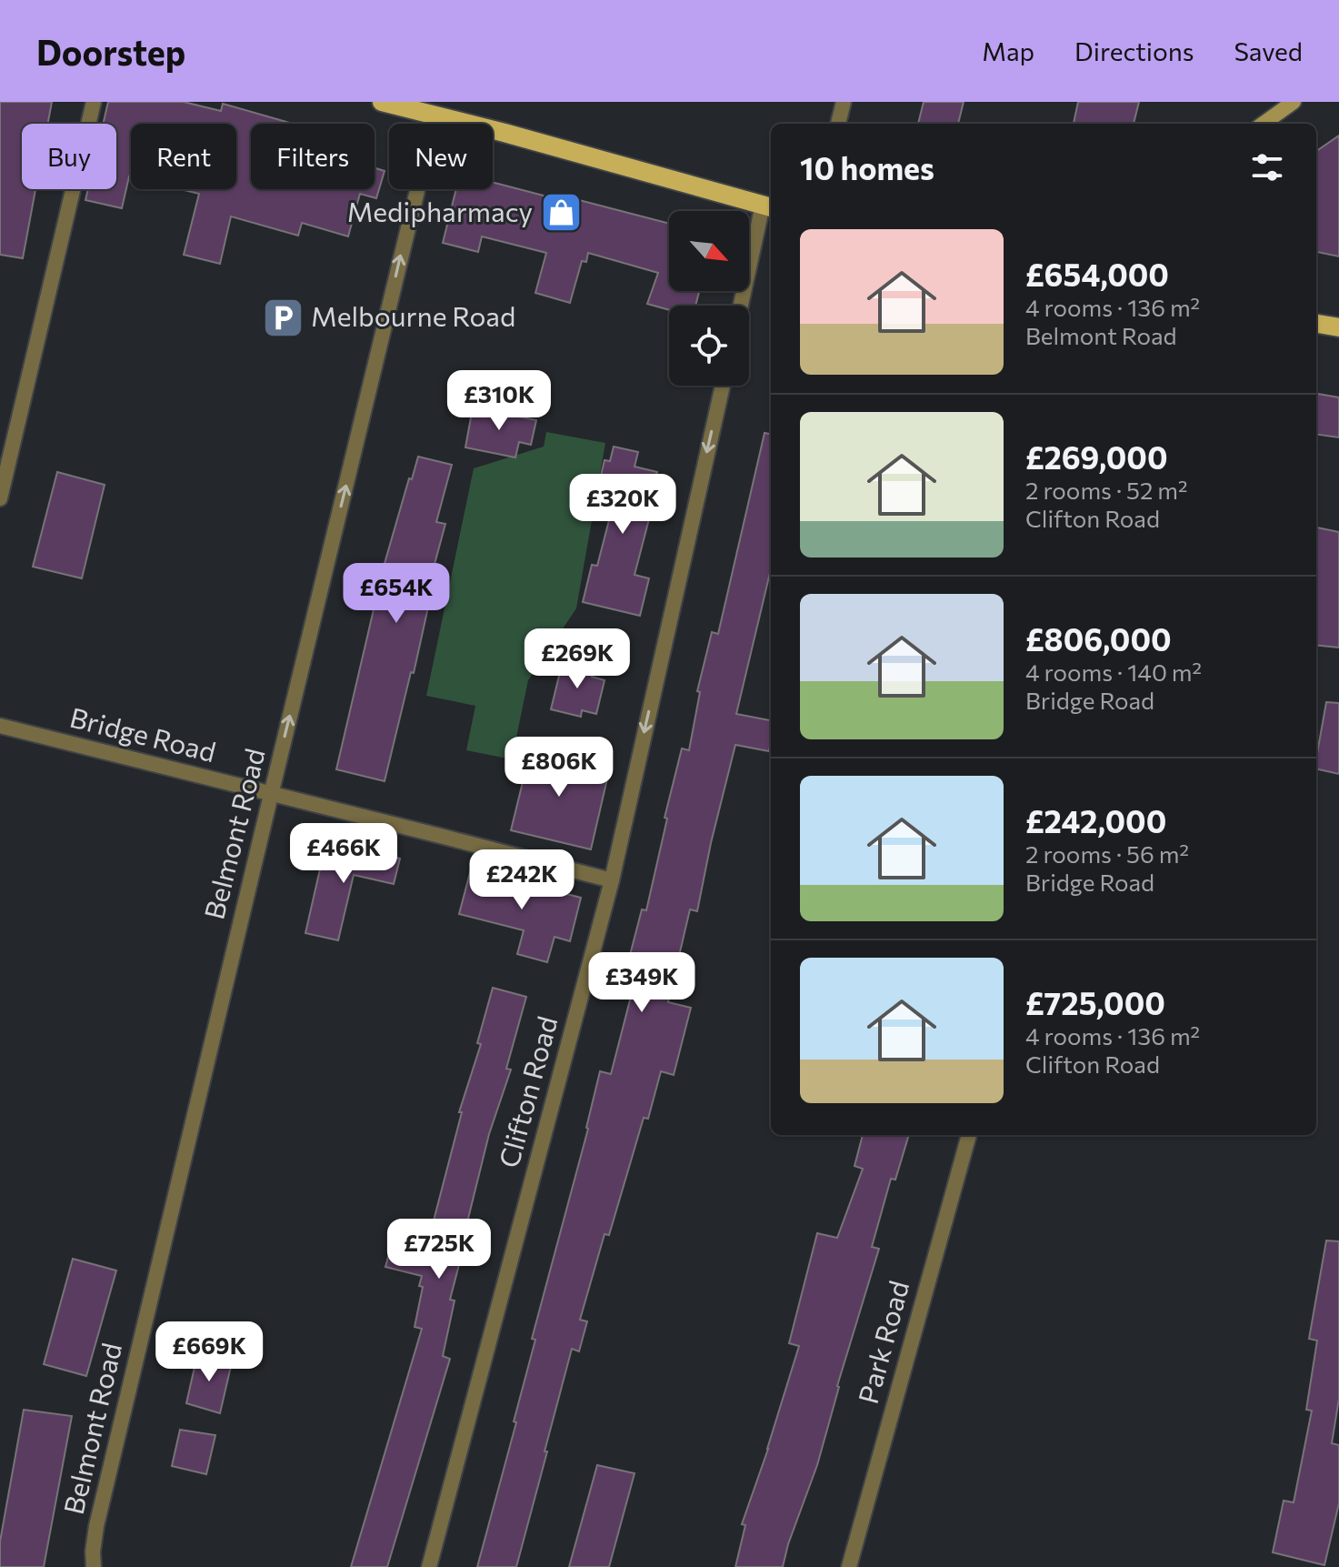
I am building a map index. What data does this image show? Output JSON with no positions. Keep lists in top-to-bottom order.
{
  "streets": {
    "street": [
      "Bridge Road",
      "Belmont Road",
      "Clifton Road",
      "Park Road"
    ]
  },
  "crossings": [
    ["Bridge Road", "Belmont Road"],
    ["Bridge Road", "Clifton Road"]
  ],
  "one_way": ["Belmont Road", "Clifton Road"],
  "places": {
    "shop": ["Medipharmacy"],
    "parking": ["Melbourne Road"]
  },
  "north": "bottom right",
  "page": {
    "header": "Doorstep",
    "nav": ["Map", "Directions", "Saved"],
    "chip": [
      "Buy",
      "Rent",
      "Filters",
      "New"
    ],
    "heading": "10 homes",
    "list": [
      {
        "name": "£654,000",
        "note": "4 rooms · 136 m² · Belmont Road"
      },
      {
        "name": "£269,000",
        "note": "2 rooms · 52 m² · Clifton Road"
      },
      {
        "name": "£806,000",
        "note": "4 rooms · 140 m² · Bridge Road"
      },
      {
        "name": "£242,000",
        "note": "2 rooms · 56 m² · Bridge Road"
      },
      {
        "name": "£725,000",
        "note": "4 rooms · 136 m² · Clifton Road"
      }
    ],
    "price": [
      "£310K",
      "£320K",
      "£654K",
      "£269K",
      "£806K",
      "£466K",
      "£242K",
      "£349K",
      "£725K",
      "£669K"
    ]
  }
}
